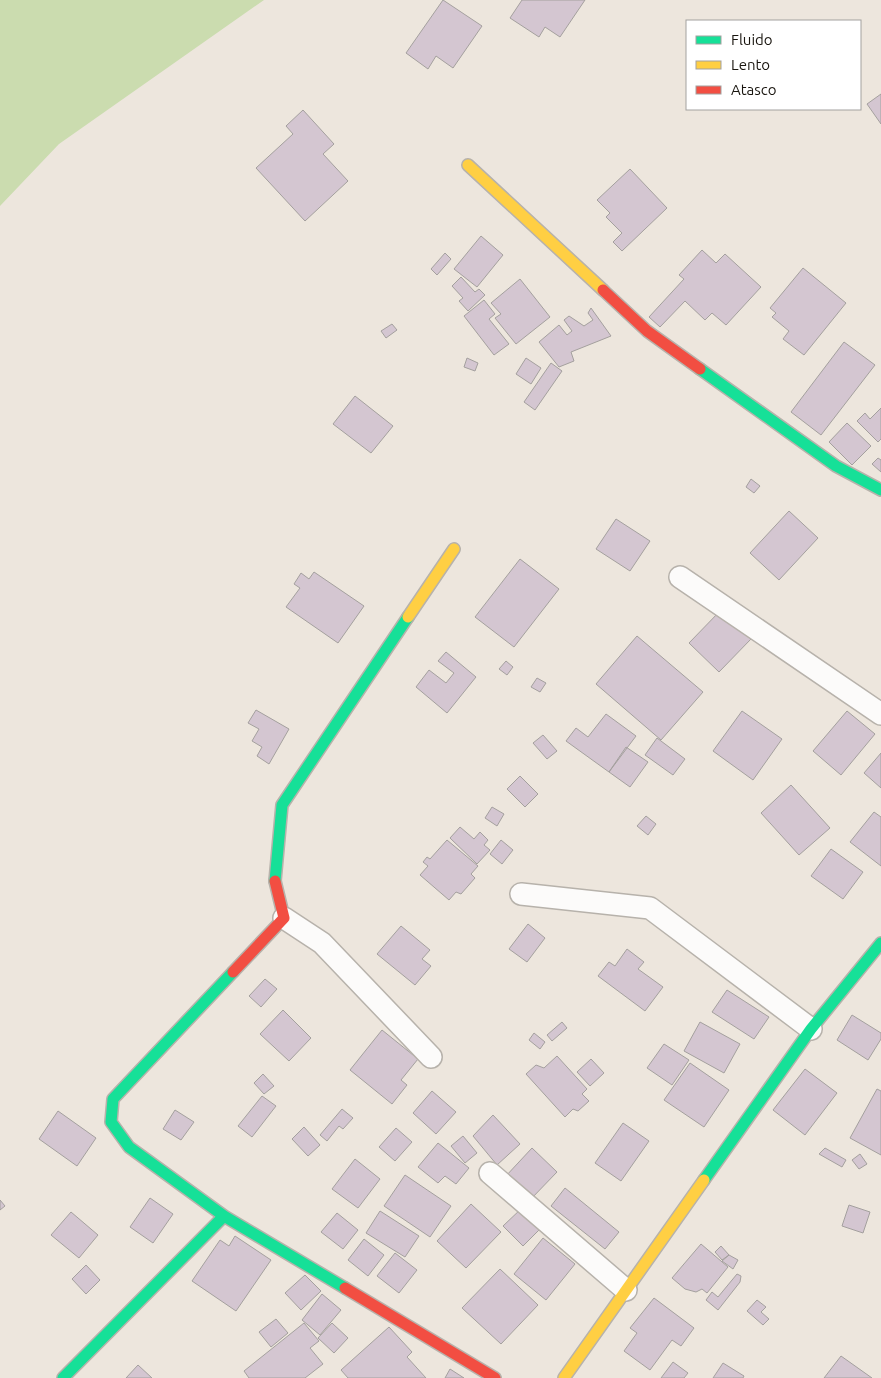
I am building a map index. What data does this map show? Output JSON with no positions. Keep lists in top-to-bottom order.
{
  "legend": ["Fluido", "Lento", "Atasco"]
}
